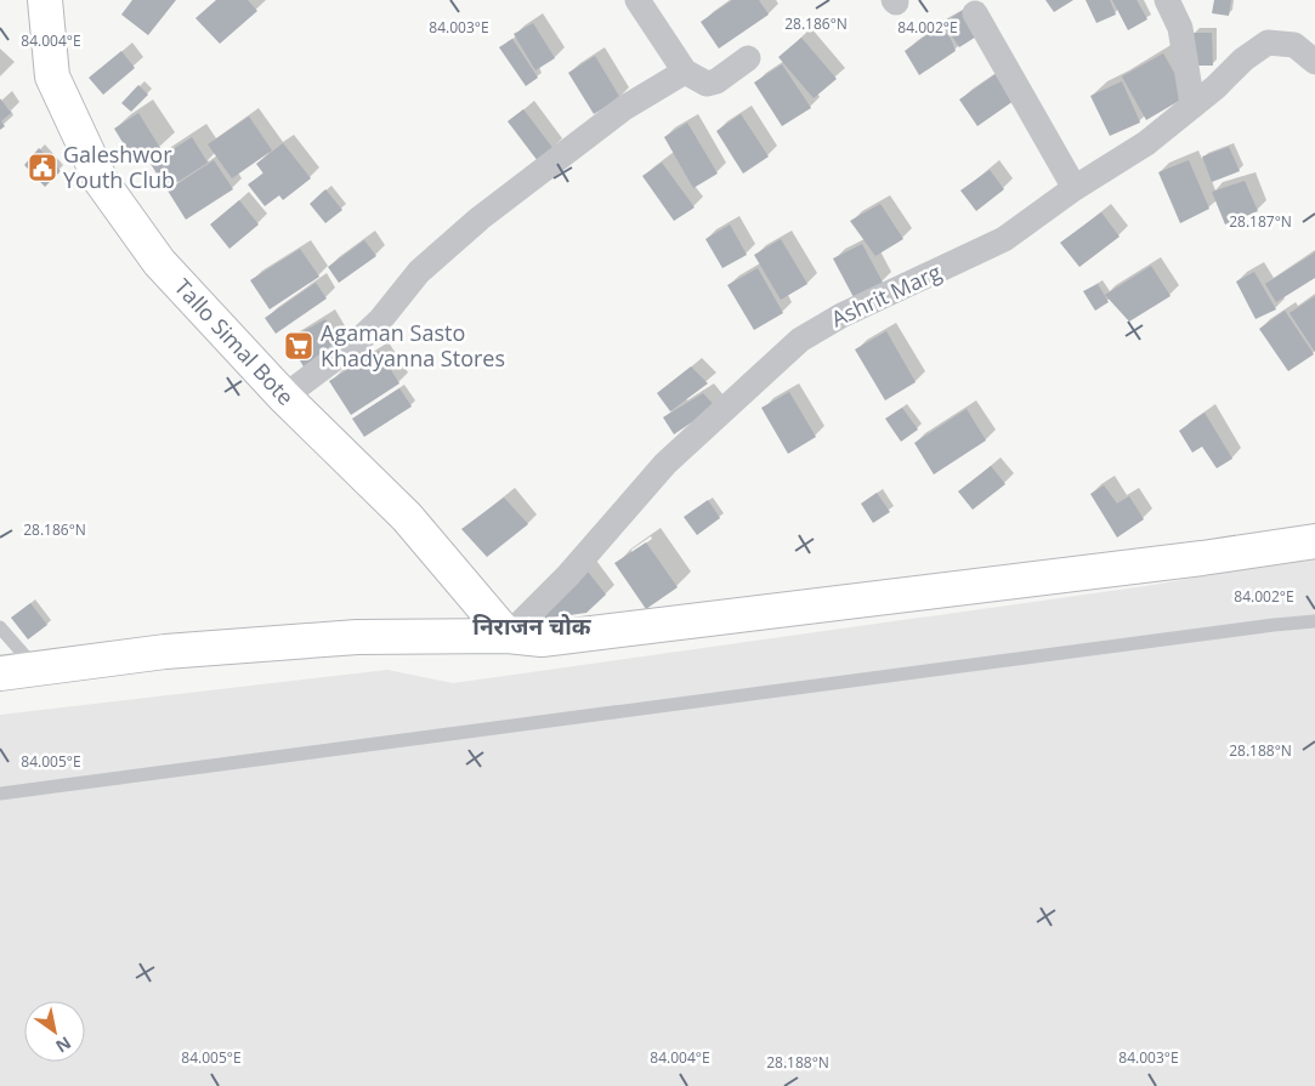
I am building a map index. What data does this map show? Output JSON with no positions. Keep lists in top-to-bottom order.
{
  "streets": {
    "main road": ["Tallo Simal Bote"],
    "street": ["Ashrit Marg"]
  },
  "crossings": [
    ["Ashrit Marg", "Tallo Simal Bote"]
  ],
  "districts": ["निराजन चोक"],
  "places": {
    "public building": ["Galeshwor Youth Club"],
    "supermarket": ["Agaman Sasto Khadyanna Stores"]
  },
  "north": "bottom right",
  "coordinates": [
    "28.186°N",
    "84.003°E",
    "84.002°E",
    "84.004°E",
    "28.187°N",
    "28.188°N",
    "84.005°E"
  ]
}
